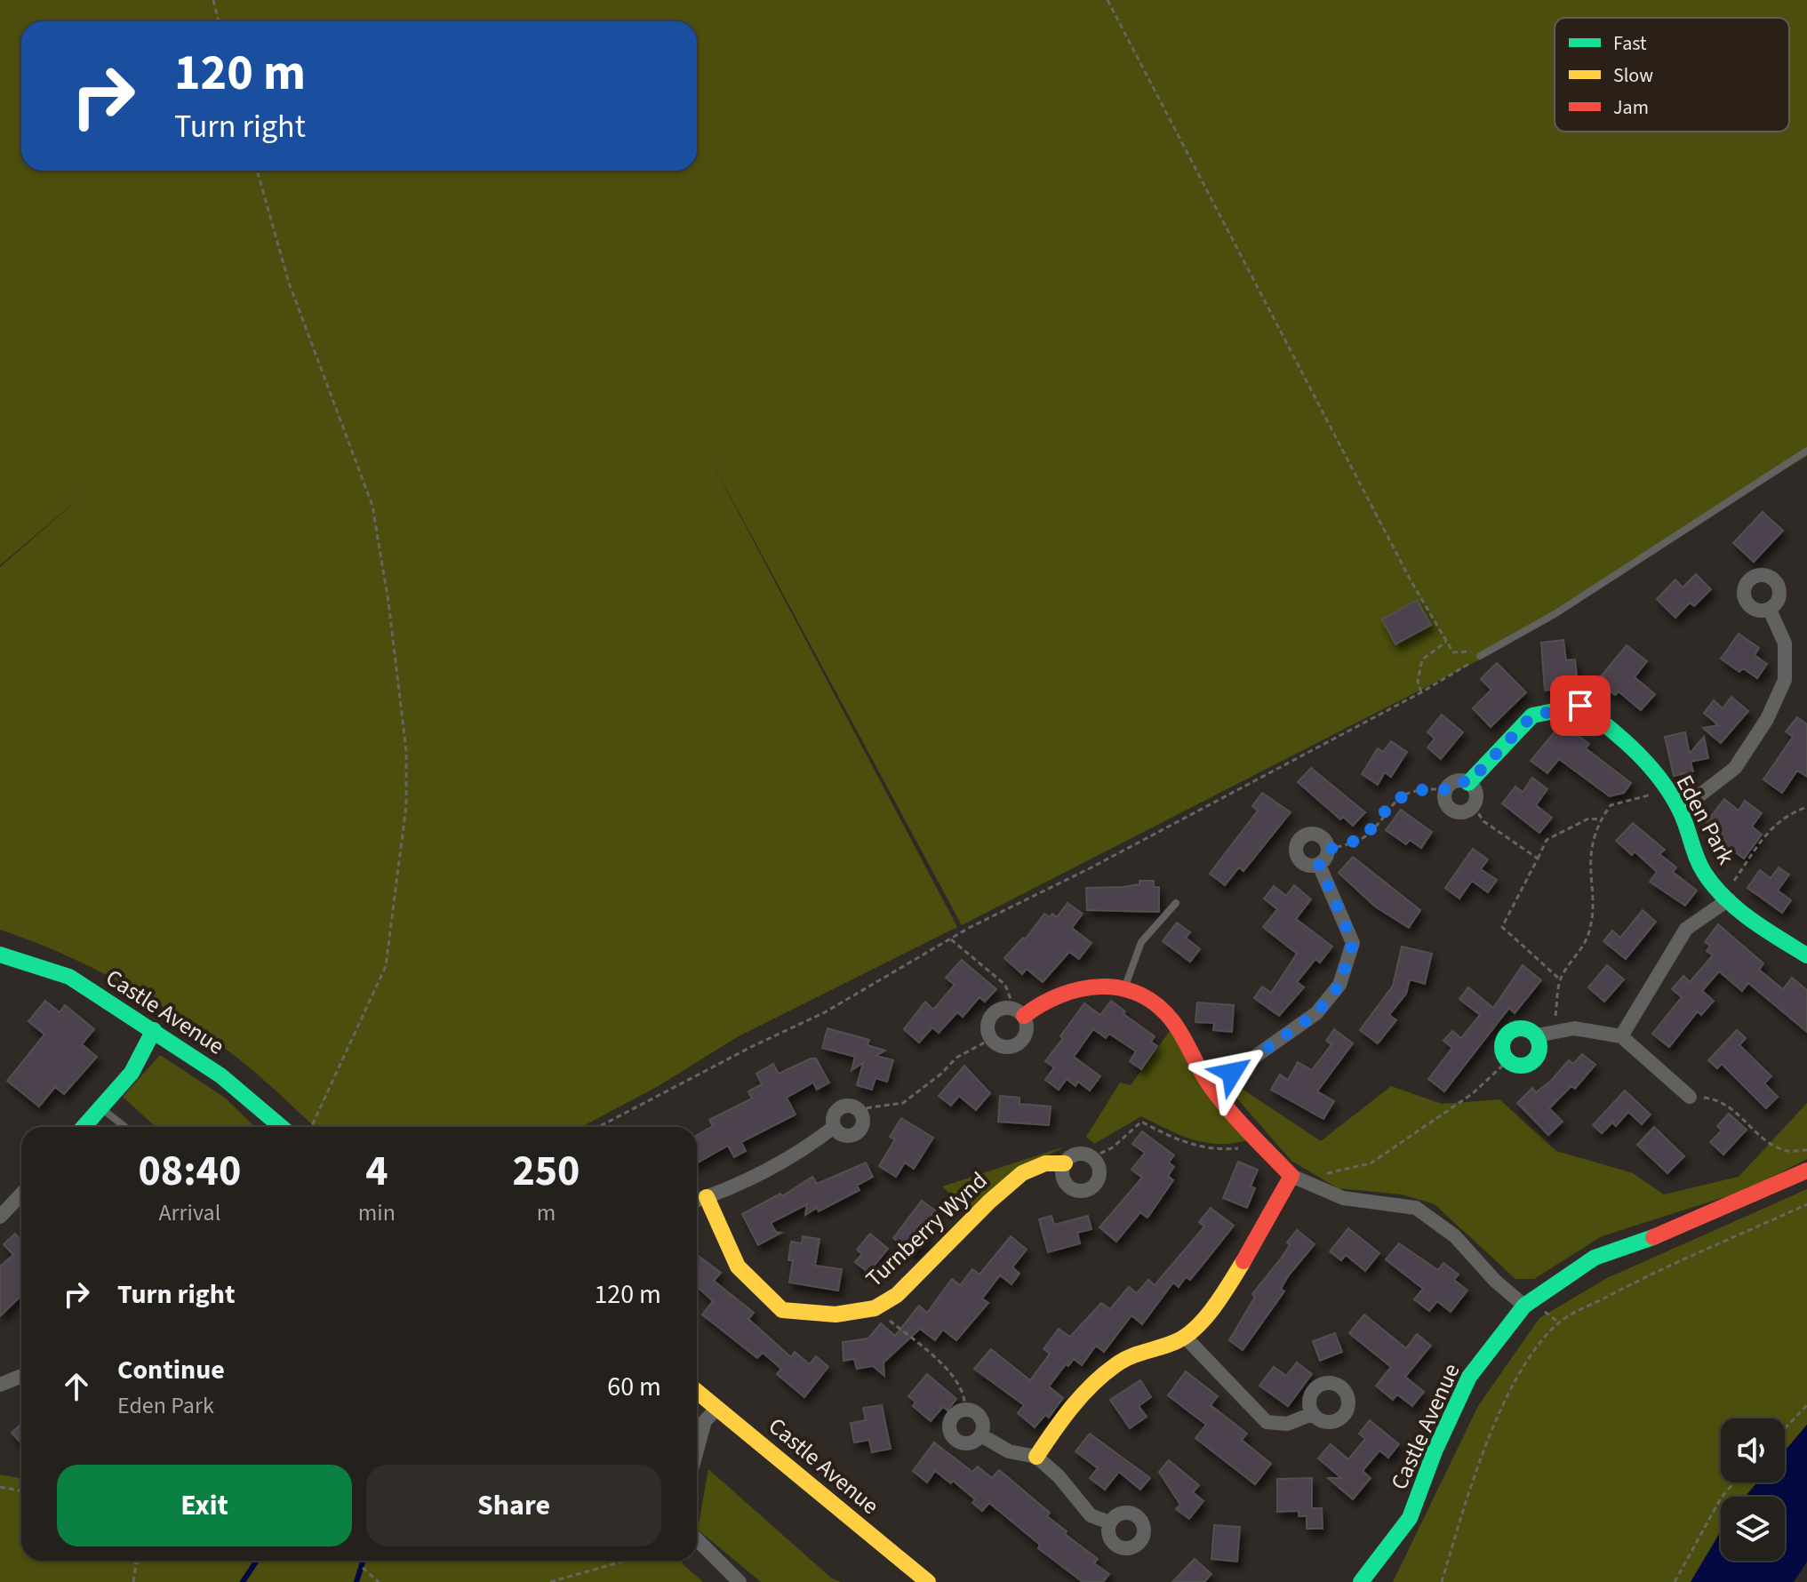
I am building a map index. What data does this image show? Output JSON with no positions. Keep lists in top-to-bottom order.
{
  "streets": {
    "street": ["Eden Park", "Castle Avenue", "Turnberry Wynd"]
  },
  "legend": ["Fast", "Slow", "Jam"],
  "page": {
    "turn": ["120 m", "Turn right"],
    "eta": [
      "08:40",
      "Arrival",
      "4",
      "min",
      "250",
      "m"
    ],
    "list": [
      {
        "name": "Turn right",
        "value": "120 m"
      },
      {
        "name": "Continue",
        "note": "Eden Park",
        "value": "60 m"
      }
    ],
    "buttons": ["Exit", "Share"]
  }
}
